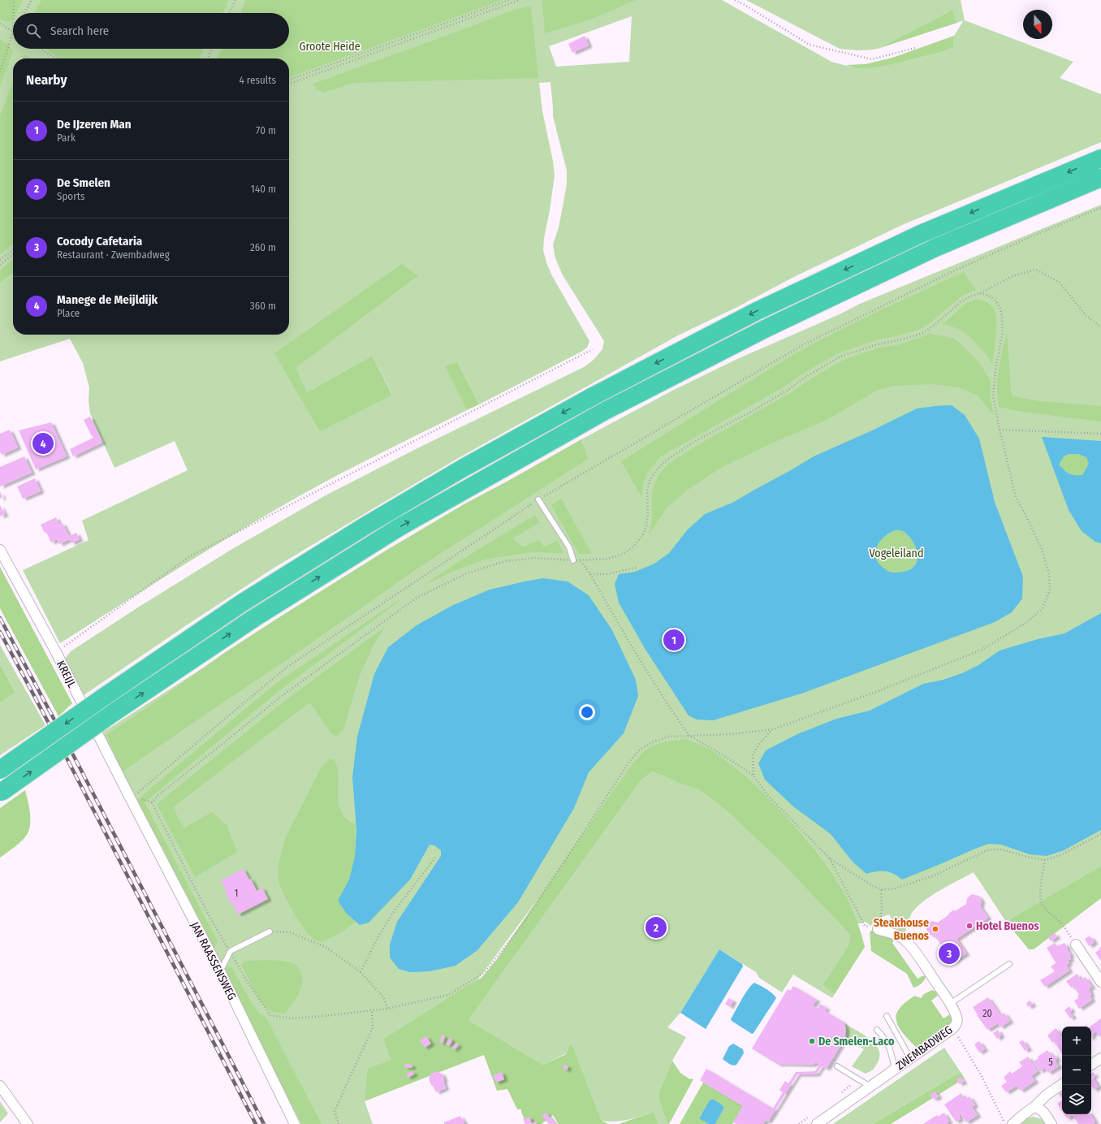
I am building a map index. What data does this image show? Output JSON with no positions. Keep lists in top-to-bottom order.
{
  "streets": {
    "street": ["KREIJL", "JAN RAASSENSWEG", "ZWEMBADWEG"]
  },
  "crossings": [
    ["KREIJL", "JAN RAASSENSWEG"]
  ],
  "parks": ["Groote Heide", "Vogeleiland"],
  "places": ["Hotel Buenos", "Steakhouse Buenos", "De Smelen-Laco"],
  "house_numbers": ["1", "20", "5"],
  "north": "bottom",
  "page": {
    "search": "Search here",
    "heading": ["Nearby", "4 results"],
    "list": [
      {
        "mark": "1",
        "name": "De IJzeren Man",
        "note": "Park",
        "value": "70 m"
      },
      {
        "mark": "2",
        "name": "De Smelen",
        "note": "Sports",
        "value": "140 m"
      },
      {
        "mark": "3",
        "name": "Cocody Cafetaria",
        "note": "Restaurant · Zwembadweg",
        "value": "260 m"
      },
      {
        "mark": "4",
        "name": "Manege de Meijldijk",
        "note": "Place",
        "value": "360 m"
      }
    ],
    "pins": [
      "4",
      "1",
      "2",
      "3"
    ],
    "map_buttons": ["+", "−"]
  }
}
